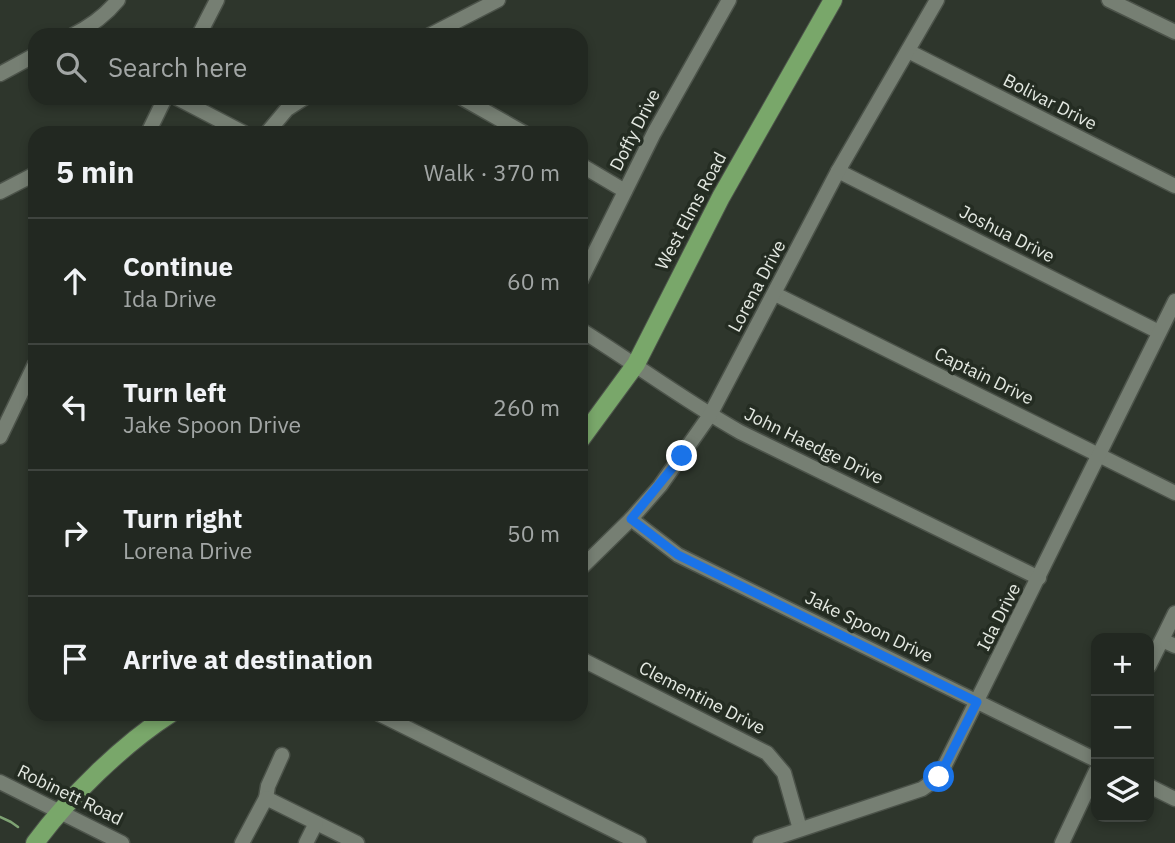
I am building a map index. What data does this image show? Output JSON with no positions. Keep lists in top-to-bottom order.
{
  "streets": {
    "main road": ["West Elms Road"],
    "street": [
      "Bolivar Drive",
      "Doffy Drive",
      "Joshua Drive",
      "Lorena Drive",
      "Captain Drive",
      "John Haedge Drive",
      "Ida Drive",
      "Jake Spoon Drive",
      "Clementine Drive",
      "Robinett Road"
    ]
  },
  "crossings": [
    ["Bolivar Drive", "Lorena Drive"],
    ["West Elms Road", "John Haedge Drive"],
    ["Joshua Drive", "Lorena Drive"],
    ["Joshua Drive", "Ida Drive"],
    ["Lorena Drive", "Captain Drive"],
    ["Lorena Drive", "John Haedge Drive"],
    ["Lorena Drive", "Jake Spoon Drive"],
    ["Captain Drive", "Ida Drive"],
    ["John Haedge Drive", "Ida Drive"],
    ["Ida Drive", "Jake Spoon Drive"],
    ["Ida Drive", "Clementine Drive"]
  ],
  "page": {
    "search": "Search here",
    "heading": ["5 min", "Walk · 370 m"],
    "list": [
      ["Continue", "Ida Drive", "60 m"],
      ["Turn left", "Jake Spoon Drive", "260 m"],
      ["Turn right", "Lorena Drive", "50 m"],
      "Arrive at destination"
    ],
    "map_buttons": ["+", "−"]
  }
}
